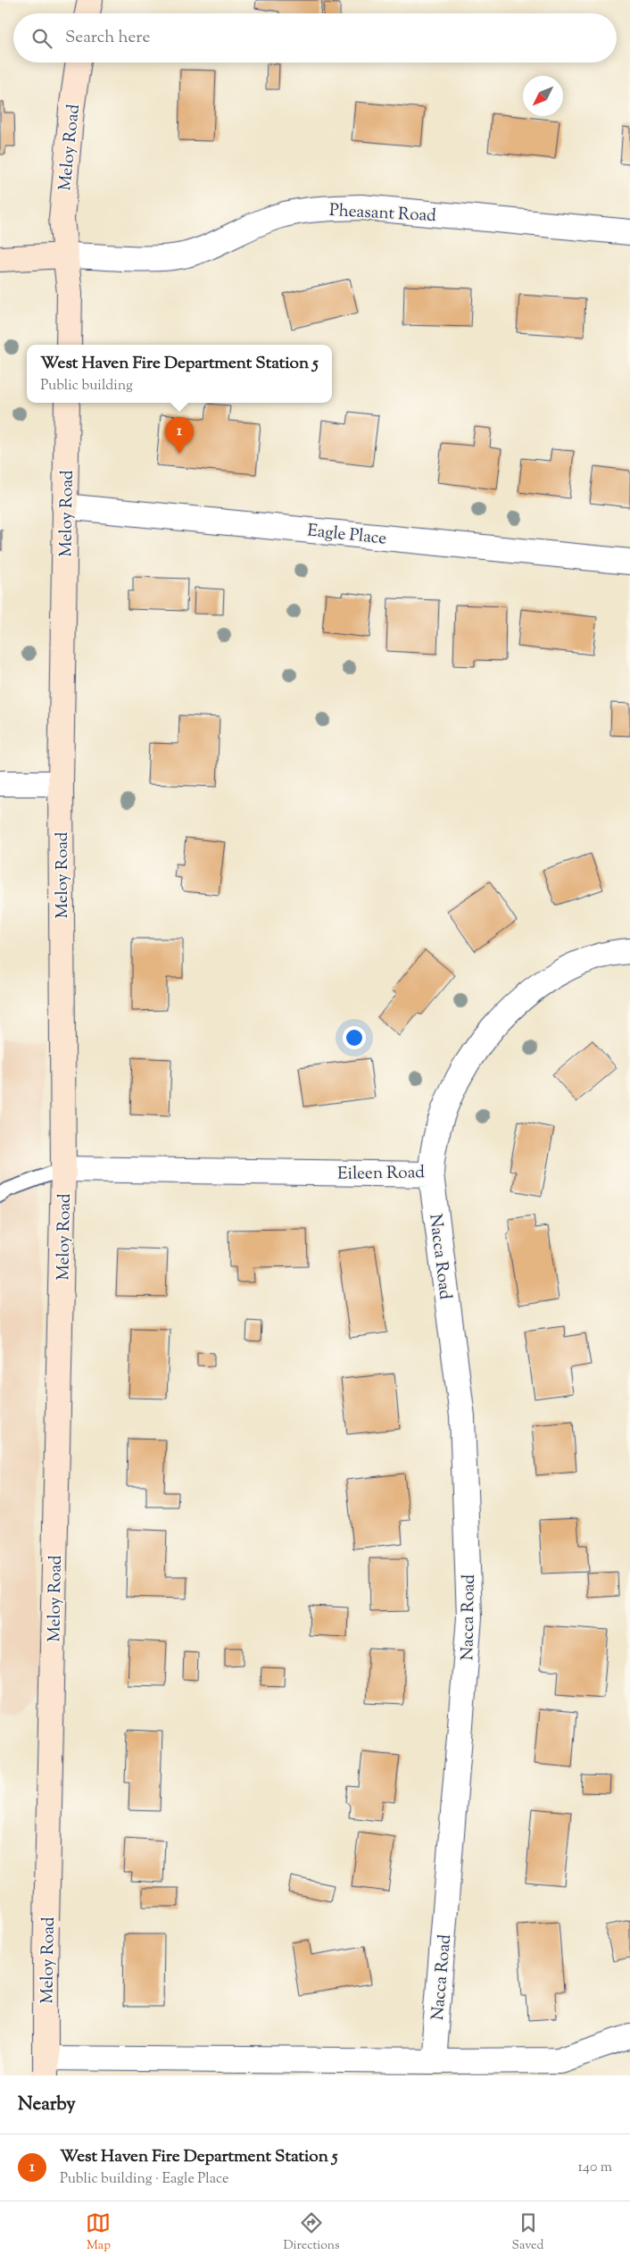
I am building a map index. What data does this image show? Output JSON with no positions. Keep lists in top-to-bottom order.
{
  "streets": {
    "main road": ["Meloy Road"],
    "street": [
      "Pheasant Road",
      "Eagle Place",
      "Eileen Road",
      "Nacca Road"
    ]
  },
  "crossings": [
    ["Meloy Road", "Pheasant Road"],
    ["Meloy Road", "Eagle Place"],
    ["Meloy Road", "Eileen Road"],
    ["Eileen Road", "Nacca Road"]
  ],
  "north": "bottom left",
  "page": {
    "search": "Search here",
    "popup": ["West Haven Fire Department Station 5", "Public building"],
    "pins": "1",
    "heading": "Nearby",
    "list": [
      {
        "mark": "1",
        "name": "West Haven Fire Department Station 5",
        "note": "Public building · Eagle Place",
        "value": "140 m"
      }
    ],
    "nav": ["Map", "Directions", "Saved"]
  }
}
